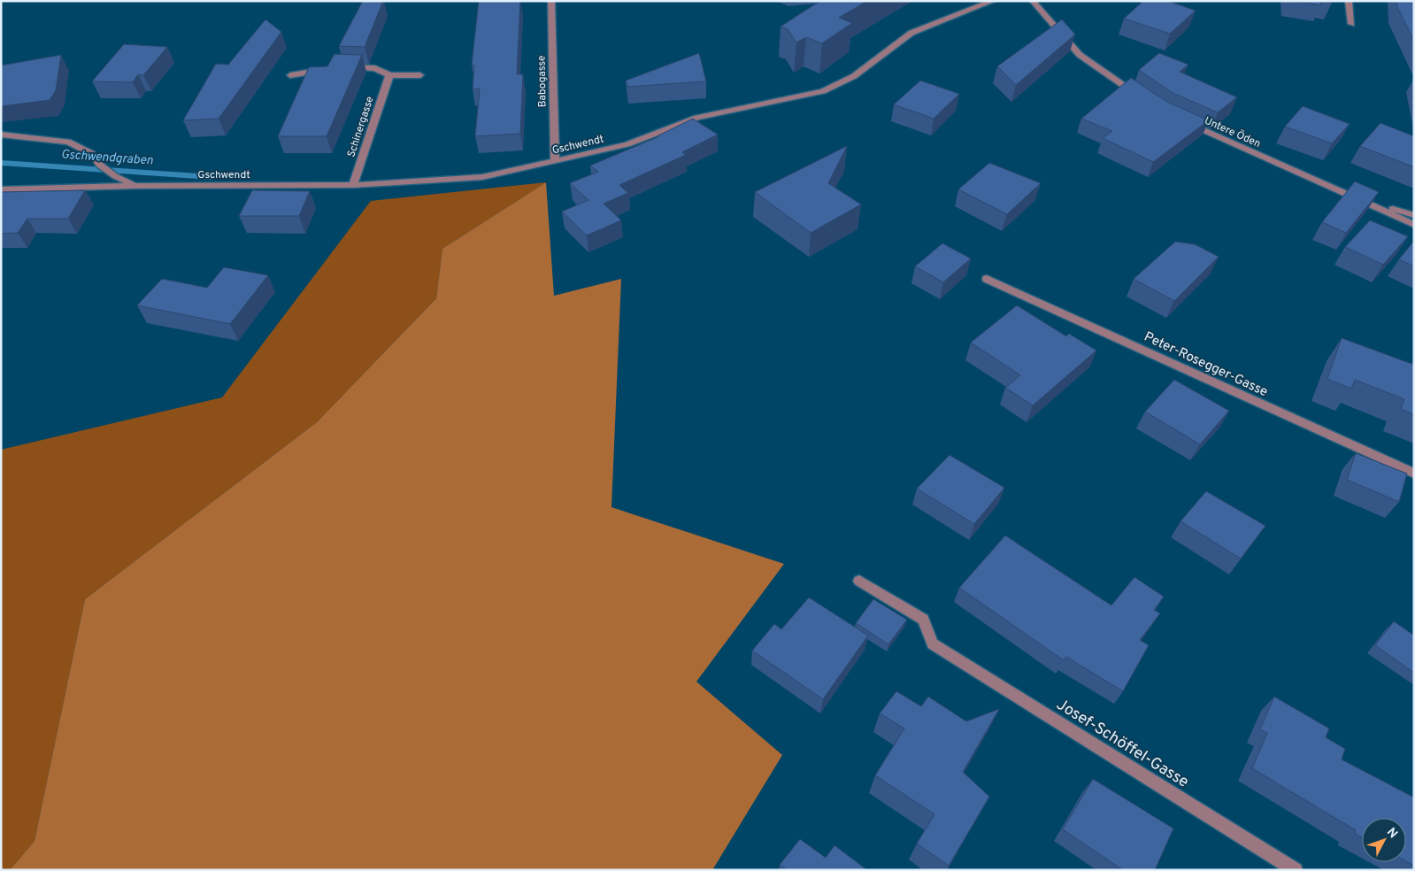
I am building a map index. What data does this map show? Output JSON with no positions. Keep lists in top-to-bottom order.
{
  "streets": {
    "street": [
      "Babogasse",
      "Schinergasse",
      "Untere Öden",
      "Gschwendt",
      "Peter-Rosegger-Gasse",
      "Josef-Schöffel-Gasse"
    ]
  },
  "crossings": [
    ["Babogasse", "Gschwendt"],
    ["Schinergasse", "Gschwendt"]
  ],
  "water": ["Gschwendgraben"],
  "north": "top right"
}
